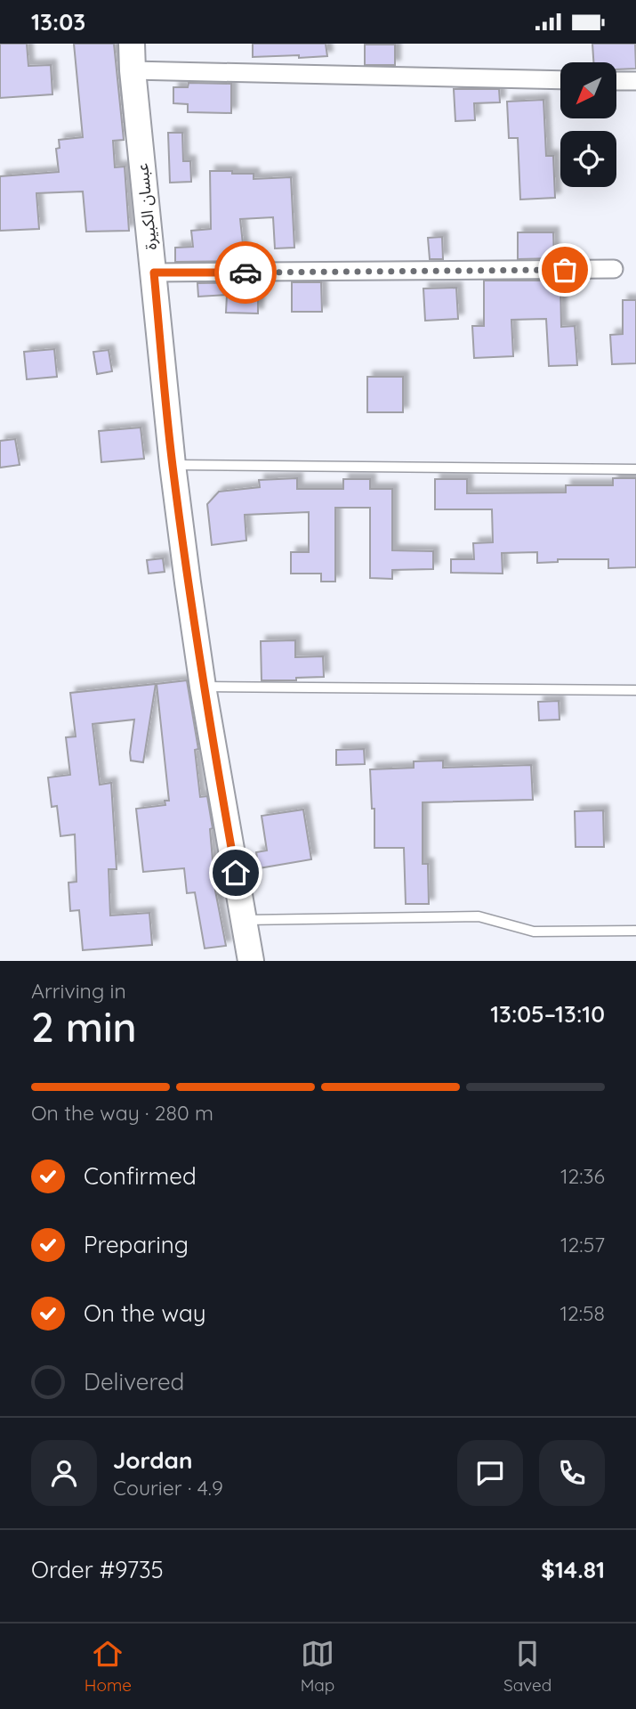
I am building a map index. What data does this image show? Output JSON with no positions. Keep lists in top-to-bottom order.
{
  "streets": {
    "main road": ["عبسان الكبيرة"]
  },
  "north": "bottom left",
  "page": {
    "status": "13:03",
    "heading": ["2 min", "Arriving in", "13:05–13:10"],
    "panel": [
      "Jordan",
      "Courier · 4.9",
      "Order #9735",
      "$14.81"
    ],
    "bar": "On the way · 280 m",
    "list": [
      ["Confirmed", "12:36"],
      ["Preparing", "12:57"],
      ["On the way", "12:58"],
      "Delivered"
    ],
    "tabs": ["Home", "Map", "Saved"]
  }
}
